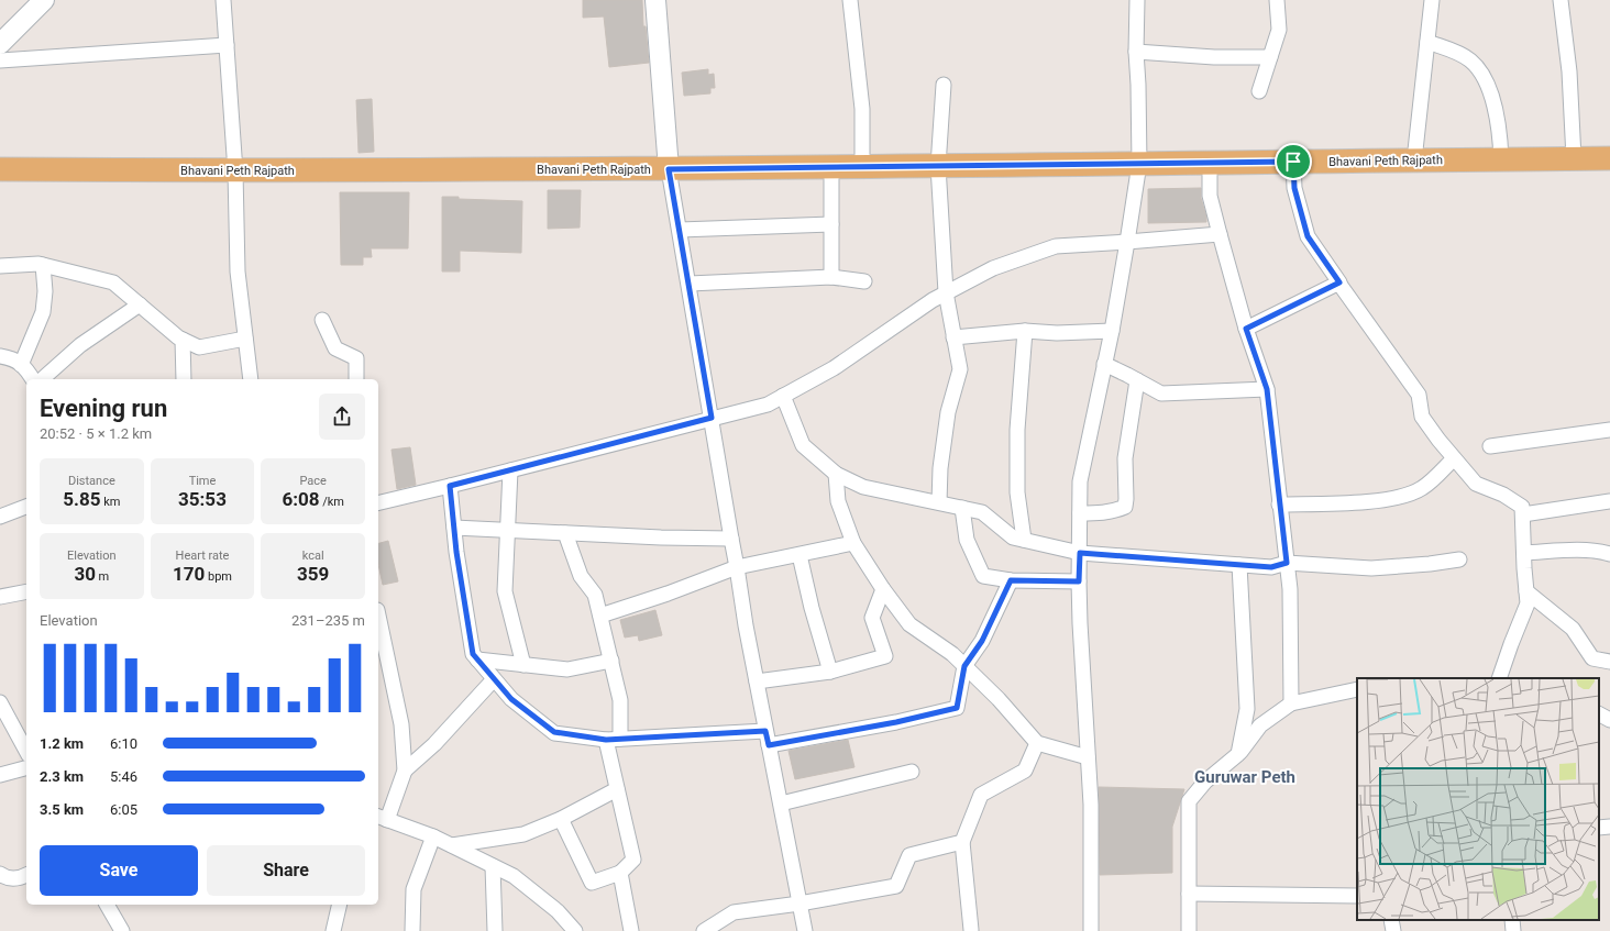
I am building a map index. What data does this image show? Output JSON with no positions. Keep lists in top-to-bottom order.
{
  "streets": {
    "main road": ["Bhavani Peth Rajpath"]
  },
  "districts": ["Guruwar Peth"],
  "page": {
    "heading": ["Evening run", "20:52 · 5 × 1.2 km"],
    "stats": [
      ["Distance", "5.85 km"],
      ["Time", "35:53"],
      ["Pace", "6:08 /km"],
      ["Elevation", "30 m"],
      ["Heart rate", "170 bpm"],
      ["kcal", "359"]
    ],
    "chart": ["Elevation", "231–235 m"],
    "list": [
      {
        "name": "1.2 km",
        "note": "6:10"
      },
      {
        "name": "2.3 km",
        "note": "5:46"
      },
      {
        "name": "3.5 km",
        "note": "6:05"
      }
    ],
    "buttons": ["Save", "Share"]
  }
}
